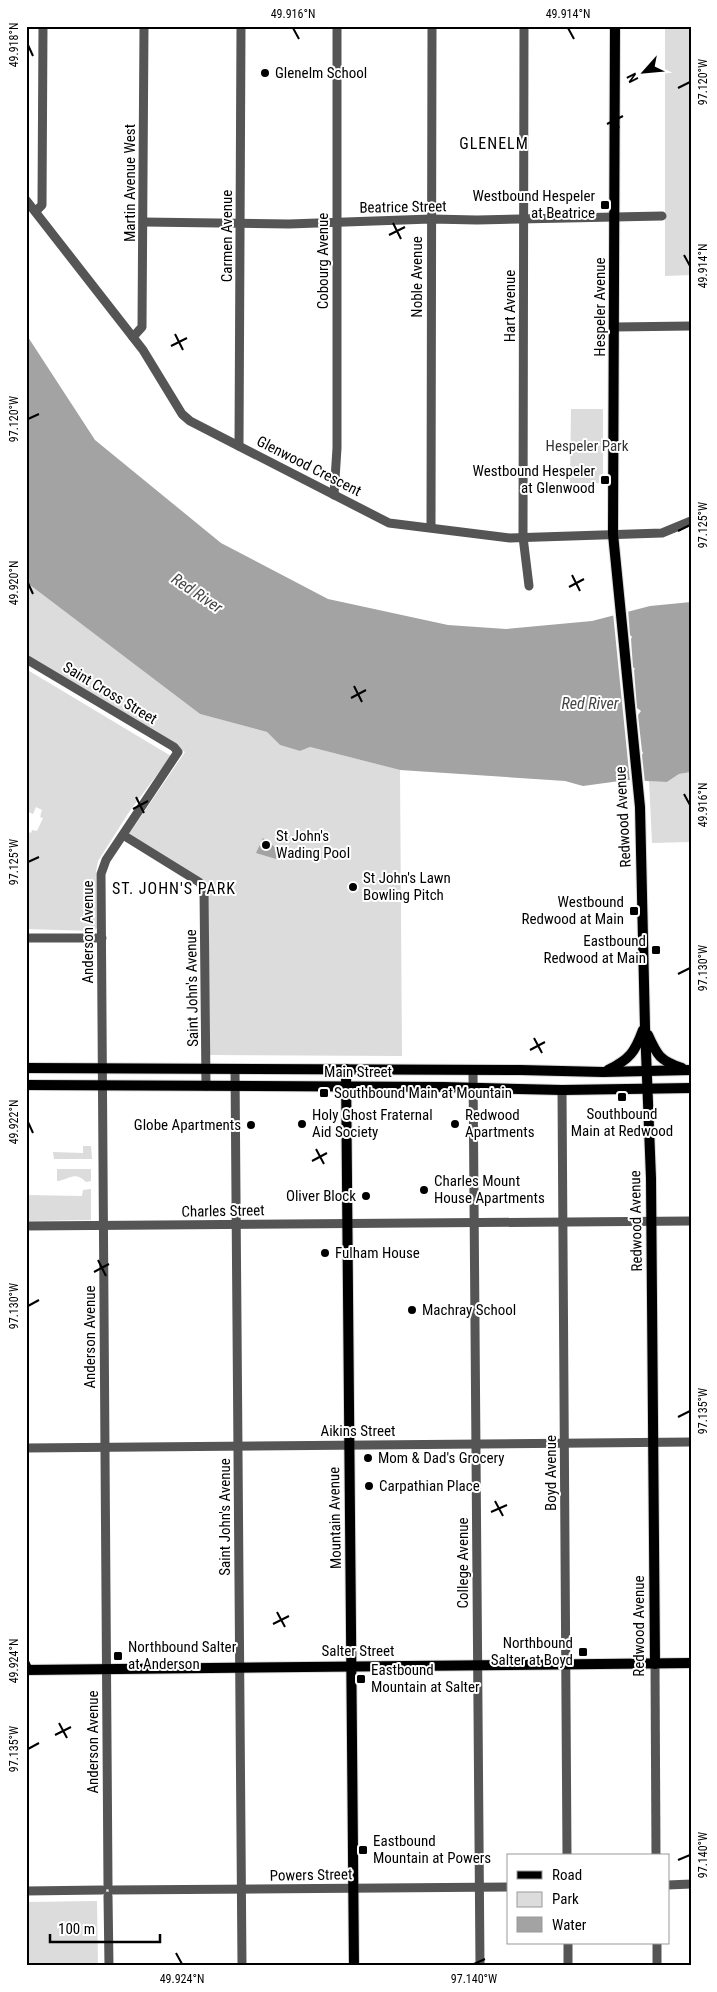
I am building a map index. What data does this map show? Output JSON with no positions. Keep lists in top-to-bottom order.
{
  "streets": {
    "main road": [
      "Hespeler Avenue",
      "Redwood Avenue",
      "Main Street",
      "Mountain Avenue",
      "Salter Street"
    ],
    "street": [
      "Martin Avenue West",
      "Beatrice Street",
      "Carmen Avenue",
      "Cobourg Avenue",
      "Noble Avenue",
      "Hart Avenue",
      "Glenwood Crescent",
      "Saint Cross Street",
      "Anderson Avenue",
      "Saint John's Avenue",
      "Charles Street",
      "Aikins Street",
      "Boyd Avenue",
      "College Avenue",
      "Powers Street"
    ]
  },
  "crossings": [
    ["Martin Avenue West", "Beatrice Street"],
    ["Martin Avenue West", "Glenwood Crescent"],
    ["Beatrice Street", "Carmen Avenue"],
    ["Beatrice Street", "Cobourg Avenue"],
    ["Beatrice Street", "Noble Avenue"],
    ["Beatrice Street", "Hart Avenue"],
    ["Beatrice Street", "Hespeler Avenue"],
    ["Carmen Avenue", "Glenwood Crescent"],
    ["Cobourg Avenue", "Glenwood Crescent"],
    ["Noble Avenue", "Glenwood Crescent"],
    ["Hart Avenue", "Glenwood Crescent"],
    ["Hespeler Avenue", "Glenwood Crescent"],
    ["Hespeler Avenue", "Redwood Avenue"],
    ["Saint Cross Street", "Anderson Avenue"],
    ["Redwood Avenue", "Main Street"],
    ["Redwood Avenue", "Charles Street"],
    ["Redwood Avenue", "Aikins Street"],
    ["Redwood Avenue", "Salter Street"],
    ["Anderson Avenue", "Saint John's Avenue"],
    ["Anderson Avenue", "Main Street"],
    ["Anderson Avenue", "Charles Street"],
    ["Anderson Avenue", "Aikins Street"],
    ["Anderson Avenue", "Salter Street"],
    ["Anderson Avenue", "Powers Street"],
    ["Saint John's Avenue", "Main Street"],
    ["Saint John's Avenue", "Charles Street"],
    ["Saint John's Avenue", "Aikins Street"],
    ["Saint John's Avenue", "Salter Street"],
    ["Saint John's Avenue", "Powers Street"],
    ["Main Street", "Boyd Avenue"],
    ["Main Street", "Mountain Avenue"],
    ["Main Street", "College Avenue"],
    ["Charles Street", "Boyd Avenue"],
    ["Charles Street", "Mountain Avenue"],
    ["Charles Street", "College Avenue"],
    ["Aikins Street", "Boyd Avenue"],
    ["Aikins Street", "Mountain Avenue"],
    ["Aikins Street", "College Avenue"],
    ["Boyd Avenue", "Salter Street"],
    ["Mountain Avenue", "Salter Street"],
    ["Mountain Avenue", "Powers Street"],
    ["College Avenue", "Salter Street"],
    ["College Avenue", "Powers Street"]
  ],
  "districts": ["GLENELM", "ST. JOHN'S PARK"],
  "water": ["Red River"],
  "parks": ["Hespeler Park"],
  "places": {
    "other": [
      "Glenelm School",
      "St John's Wading Pool",
      "St John's Lawn Bowling Pitch",
      "Holy Ghost Fraternal Aid Society",
      "Redwood Apartments",
      "Globe Apartments",
      "Charles Mount House Apartments",
      "Oliver Block",
      "Fulham House",
      "Machray School",
      "Mom & Dad's Grocery",
      "Carpathian Place"
    ],
    "transit": [
      "Westbound Hespeler at Beatrice",
      "Westbound Hespeler at Glenwood",
      "Westbound Redwood at Main",
      "Eastbound Redwood at Main",
      "Southbound Main at Mountain",
      "Southbound Main at Redwood",
      "Northbound Salter at Boyd",
      "Northbound Salter at Anderson",
      "Eastbound Mountain at Salter",
      "Eastbound Mountain at Powers"
    ]
  },
  "legend": ["Road", "Park", "Water"],
  "scale_bar": "100 m",
  "north": "bottom left",
  "coordinates": [
    "49.916°N",
    "49.914°N",
    "49.918°N",
    "97.120°W",
    "97.125°W",
    "49.920°N",
    "97.130°W",
    "49.922°N",
    "97.135°W",
    "49.924°N",
    "97.140°W"
  ]
}
